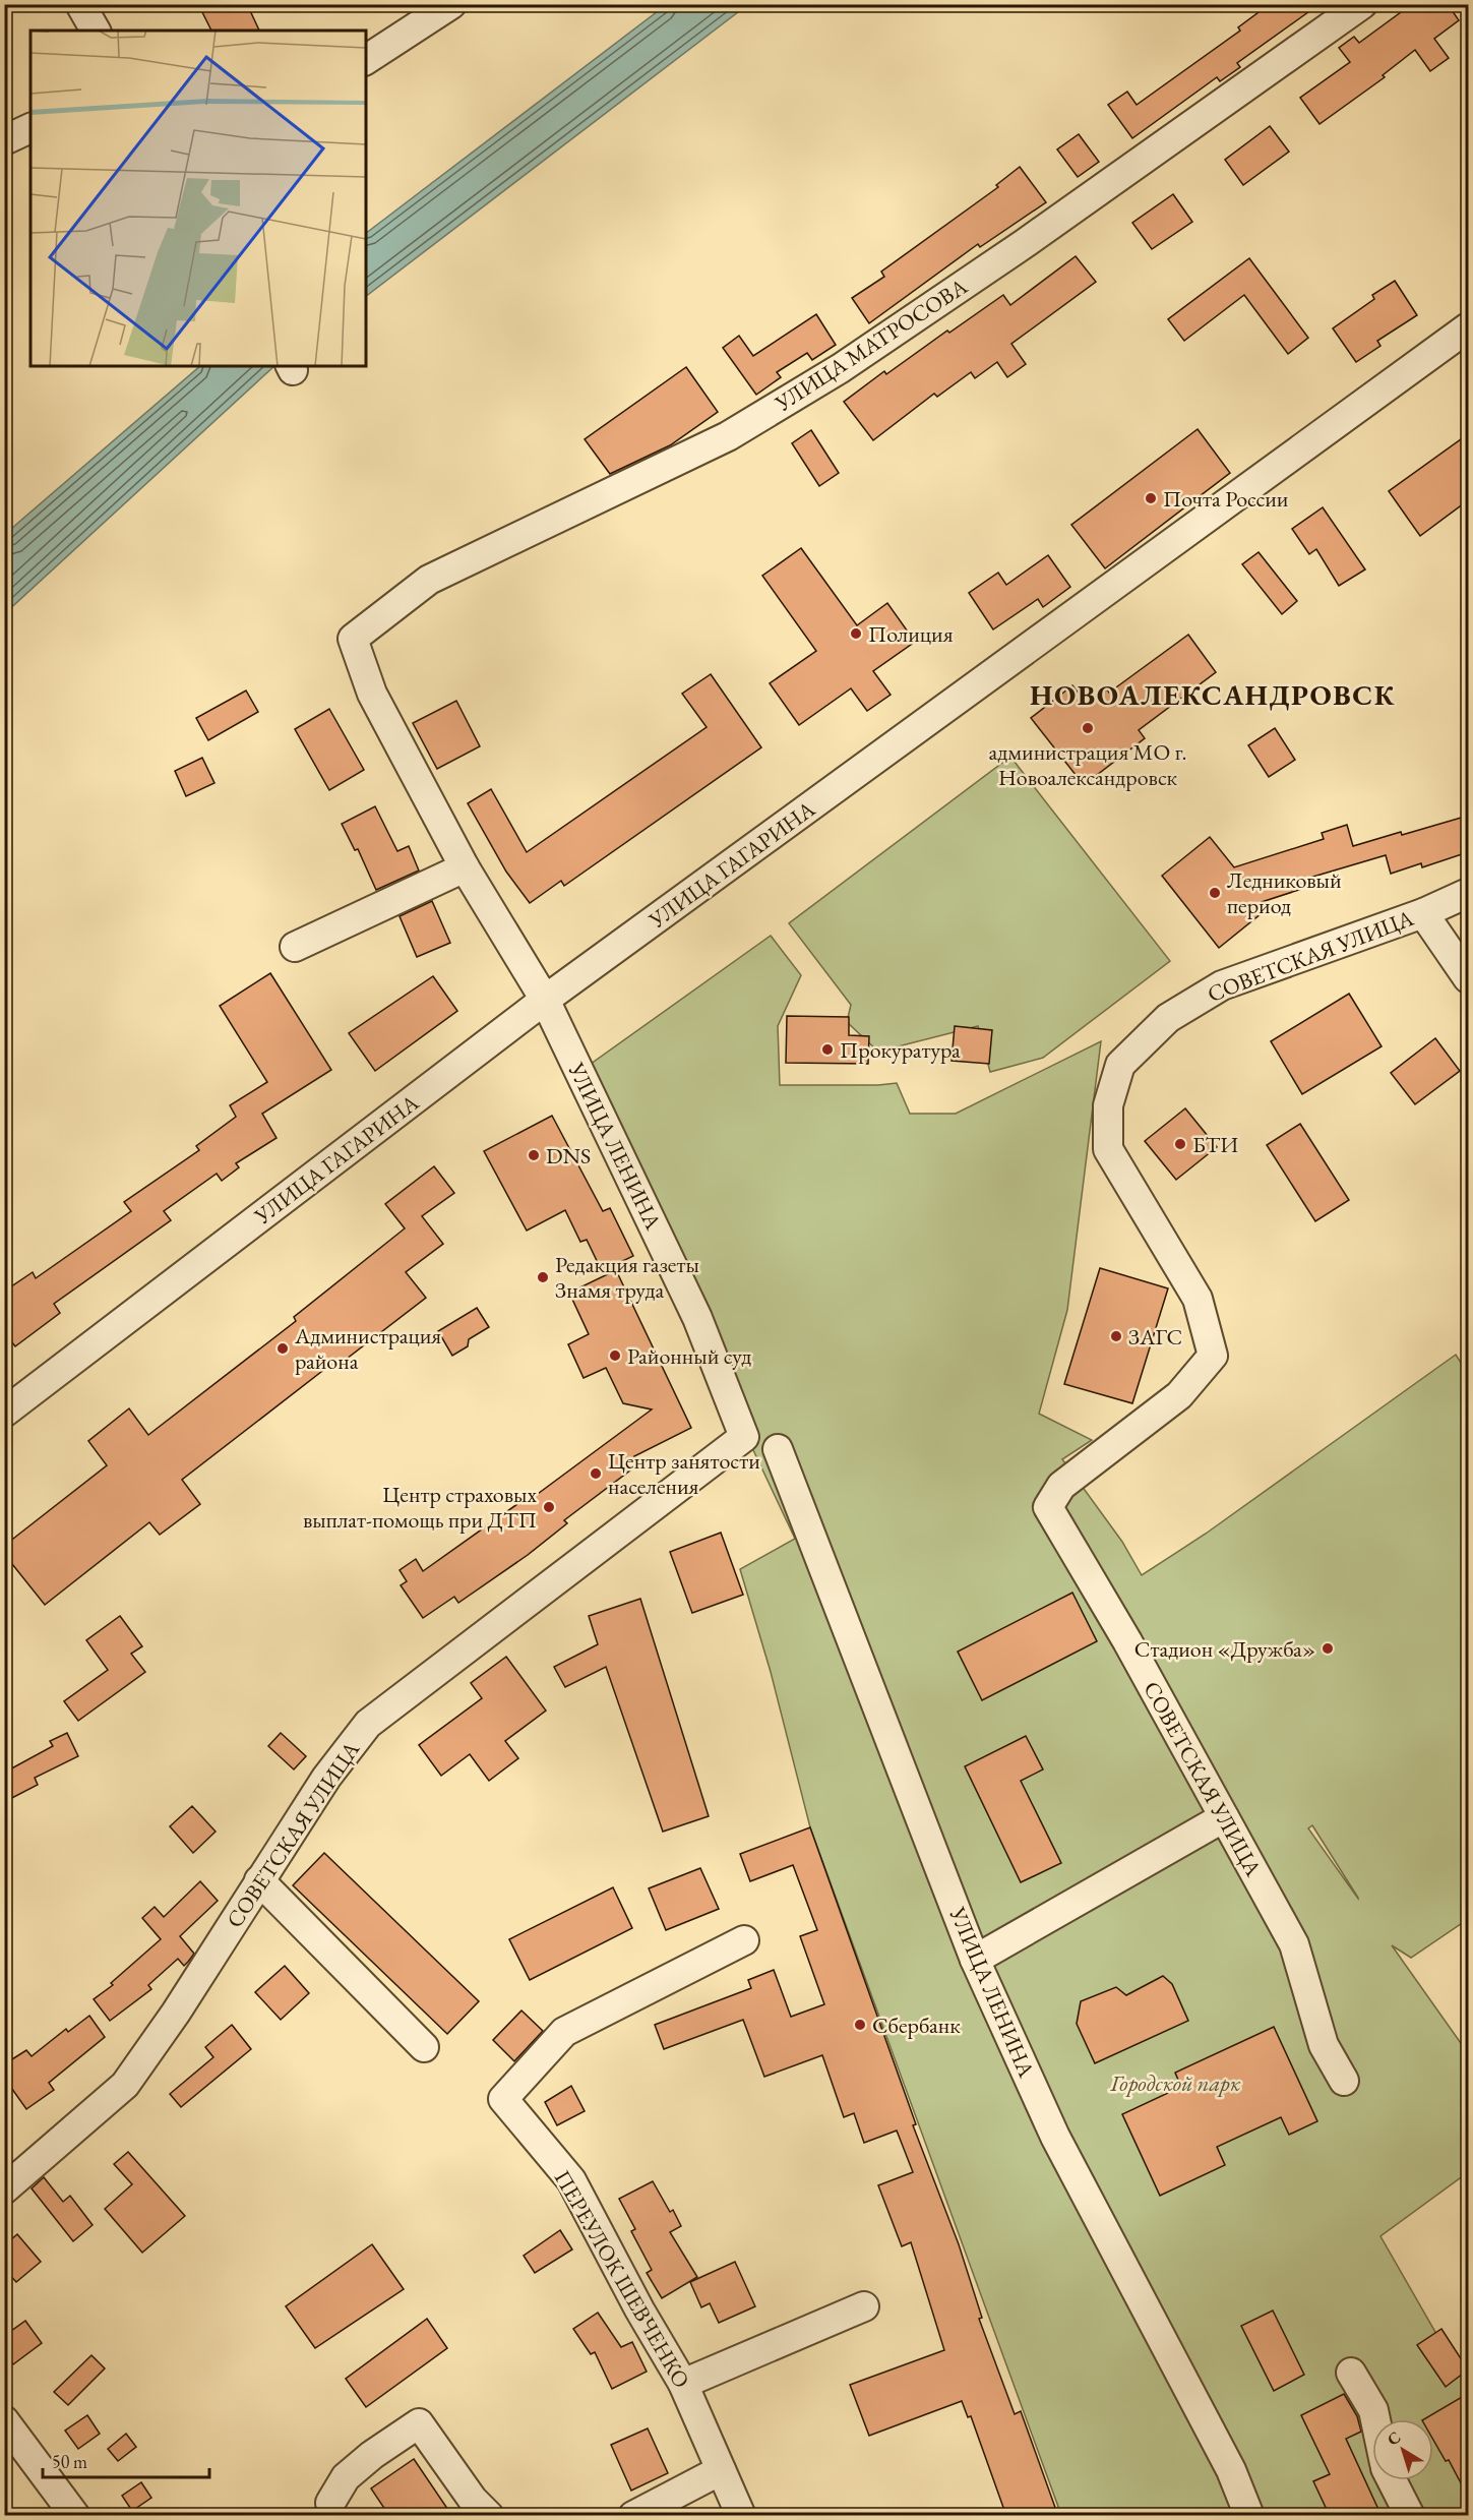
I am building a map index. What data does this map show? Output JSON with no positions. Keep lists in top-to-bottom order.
{
  "streets": {
    "street": [
      "УЛИЦА МАТРОСОВА",
      "УЛИЦА ГАГАРИНА",
      "СОВЕТСКАЯ УЛИЦА",
      "УЛИЦА ЛЕНИНА",
      "ПЕРЕУЛОК ШЕВЧЕНКО"
    ]
  },
  "crossings": [
    ["УЛИЦА МАТРОСОВА", "УЛИЦА ЛЕНИНА"],
    ["УЛИЦА ГАГАРИНА", "УЛИЦА ЛЕНИНА"],
    ["СОВЕТСКАЯ УЛИЦА", "УЛИЦА ЛЕНИНА"]
  ],
  "districts": ["НОВОАЛЕКСАНДРОВСК"],
  "parks": ["Городской парк"],
  "places": [
    "Почта России",
    "Полиция",
    "администрация МО г. Новоалександровск",
    "Ледниковый период",
    "Прокуратура",
    "БТИ",
    "DNS",
    "Редакция газеты Знамя труда",
    "ЗАГС",
    "Администрация района",
    "Районный суд",
    "Центр занятости населения",
    "Центр страховых выплат-помощь при ДТП",
    "Стадион «Дружба»",
    "Сбербанк"
  ],
  "scale_bar": "50 m",
  "north": "top left"
}
